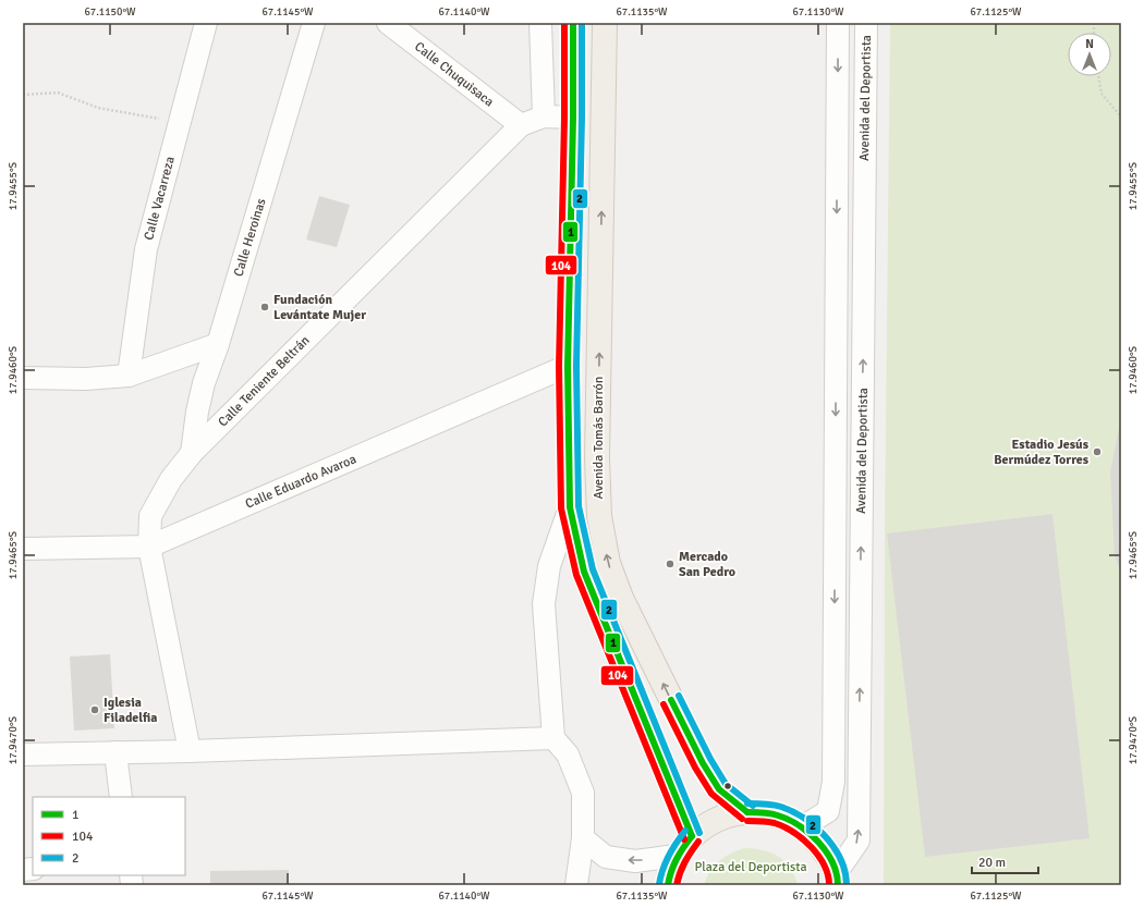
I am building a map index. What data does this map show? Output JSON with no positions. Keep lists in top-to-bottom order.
{
  "streets": {
    "main road": ["Avenida Tomás Barrón"],
    "street": [
      "Calle Chuquisaca",
      "Avenida del Deportista",
      "Calle Vacarreza",
      "Calle Heroinas",
      "Calle Teniente Beltrán",
      "Calle Eduardo Avaroa"
    ]
  },
  "crossings": [
    ["Calle Chuquisaca", "Calle Teniente Beltrán"],
    ["Calle Heroinas", "Calle Teniente Beltrán"],
    ["Calle Teniente Beltrán", "Calle Eduardo Avaroa"]
  ],
  "parks": ["Plaza del Deportista"],
  "places": [
    "Fundación Levántate Mujer",
    "Estadio Jesús Bermúdez Torres",
    "Mercado San Pedro",
    "Iglesia Filadelfia"
  ],
  "lines": ["transit line 1", "transit line 104", "transit line 2"],
  "legend": ["1", "104", "2"],
  "scale_bar": "20 m",
  "north": "top",
  "coordinates": [
    "67.1150°W",
    "67.1145°W",
    "67.1140°W",
    "67.1135°W",
    "67.1130°W",
    "67.1125°W",
    "17.9455°S",
    "17.9460°S",
    "17.9465°S",
    "17.9470°S"
  ]
}
